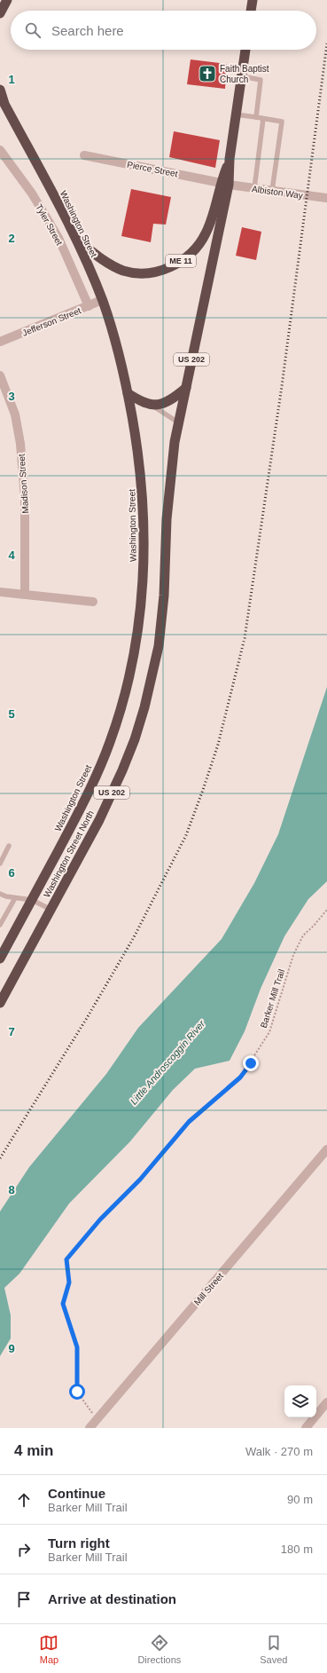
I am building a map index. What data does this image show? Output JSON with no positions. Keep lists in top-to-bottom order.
{
  "streets": {
    "highway": [
      "Washington Street",
      "ME 11",
      "US 202",
      "Washington Street North"
    ],
    "street": [
      "Pierce Street",
      "Albiston Way",
      "Tyler Street",
      "Jefferson Street",
      "Madison Street",
      "Mill Street"
    ],
    "path": ["Barker Mill Trail"]
  },
  "crossings": [
    ["Pierce Street", "Albiston Way"],
    ["Pierce Street", "ME 11"],
    ["Pierce Street", "US 202"],
    ["Albiston Way", "ME 11"],
    ["Albiston Way", "US 202"],
    ["Washington Street", "ME 11"],
    ["Washington Street", "Jefferson Street"],
    ["Tyler Street", "Jefferson Street"],
    ["ME 11", "US 202"],
    ["US 202", "Washington Street North"],
    ["Barker Mill Trail", "Mill Street"]
  ],
  "water": ["Little Androscoggin River"],
  "places": {
    "church": ["Faith Baptist Church"]
  },
  "page": {
    "search": "Search here",
    "heading": ["4 min", "Walk · 270 m"],
    "list": [
      ["Continue", "Barker Mill Trail", "90 m"],
      ["Turn right", "Barker Mill Trail", "180 m"],
      "Arrive at destination"
    ],
    "nav": ["Map", "Directions", "Saved"]
  },
  "grid": {
    "rows": [
      "1",
      "2",
      "3",
      "4",
      "5",
      "6",
      "7",
      "8",
      "9"
    ]
  }
}
